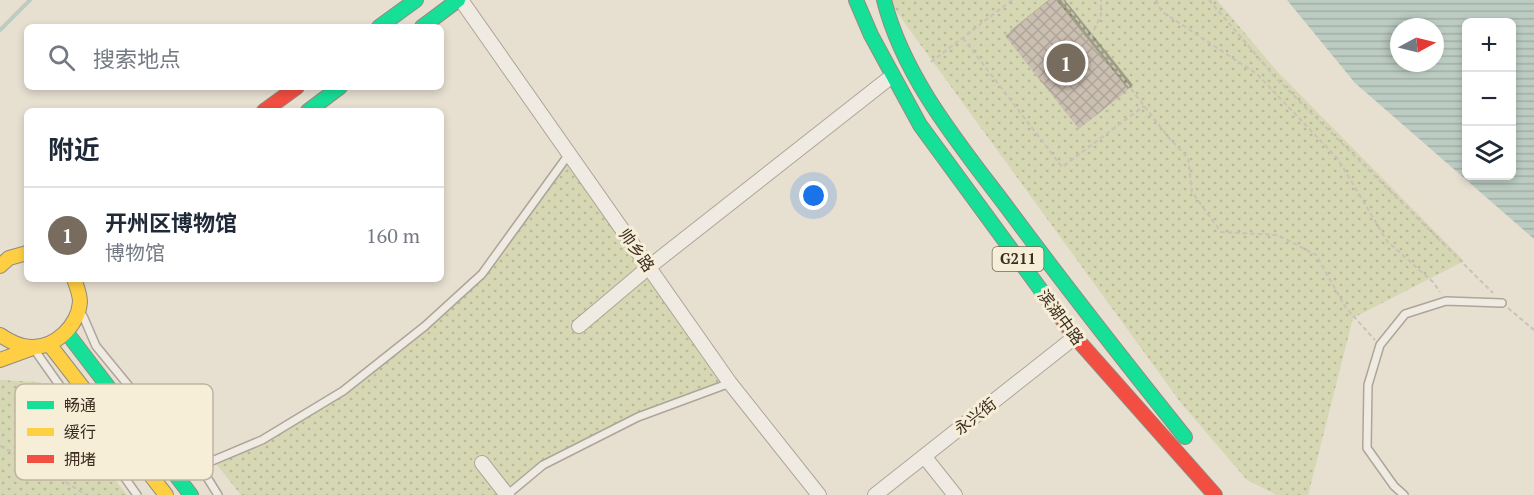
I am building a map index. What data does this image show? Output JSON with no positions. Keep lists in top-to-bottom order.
{
  "streets": {
    "main road": ["G211", "滨湖中路"],
    "street": ["帅乡路", "永兴街"]
  },
  "crossings": [
    ["滨湖中路", "永兴街"]
  ],
  "legend": ["畅通", "缓行", "拥堵"],
  "north": "right",
  "page": {
    "map_buttons": ["+", "−"],
    "search": "搜索地点",
    "pins": "1",
    "heading": "附近",
    "list": [
      {
        "mark": "1",
        "name": "开州区博物馆",
        "note": "博物馆",
        "value": "160 m"
      }
    ]
  }
}
